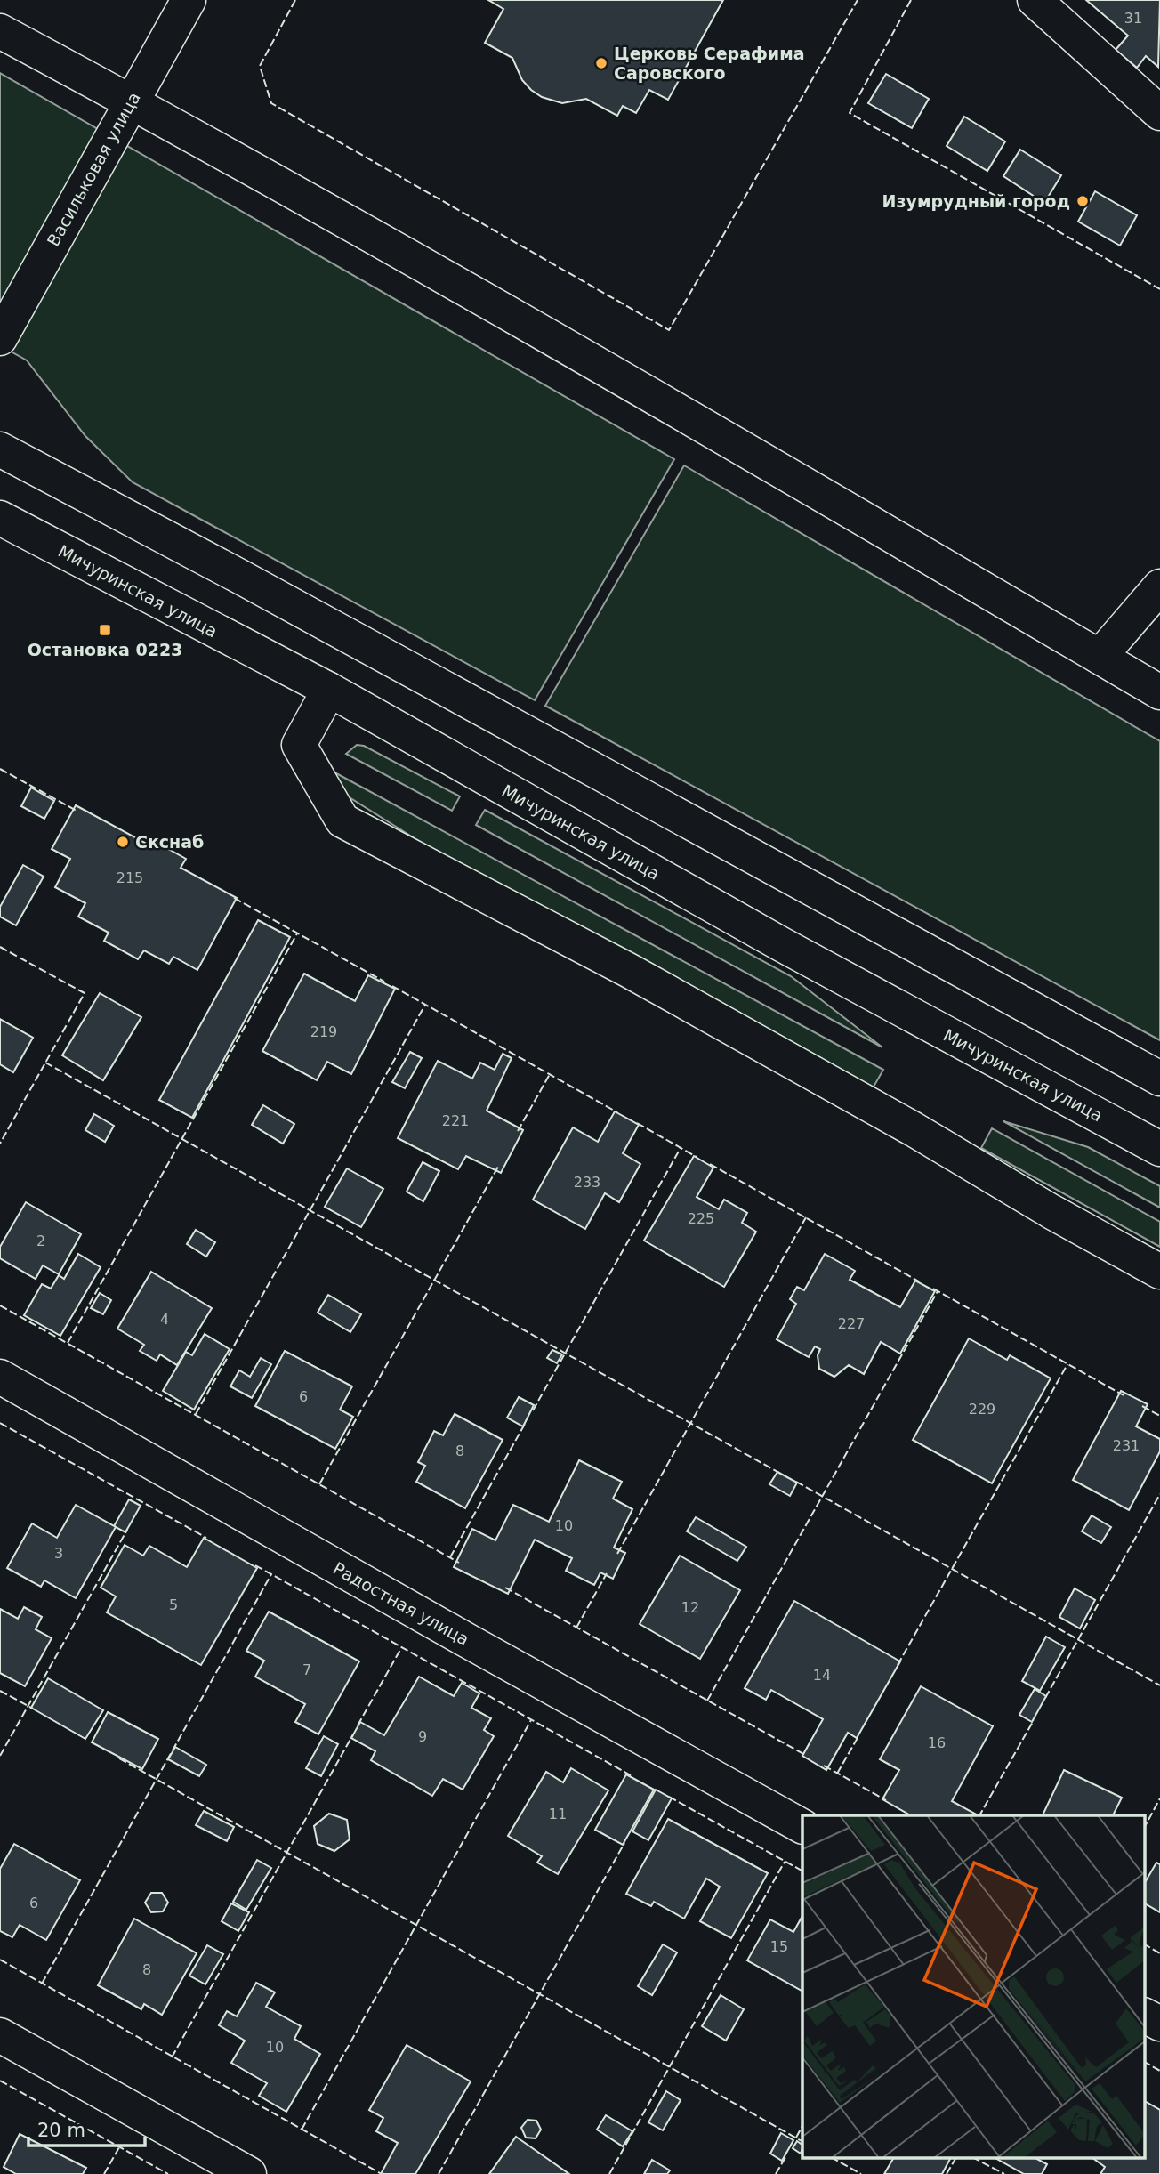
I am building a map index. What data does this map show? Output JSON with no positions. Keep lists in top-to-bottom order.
{
  "streets": {
    "street": ["Васильковая улица", "Мичуринская улица", "Радостная улица"]
  },
  "places": {
    "other": ["Церковь Серафима Саровского", "Изумрудный город", "Скснаб"],
    "transit": ["Остановка 0223"]
  },
  "house_numbers": [
    "31",
    "215",
    "219",
    "221",
    "233",
    "225",
    "2",
    "4",
    "227",
    "6",
    "229",
    "231",
    "8",
    "10",
    "3",
    "5",
    "12",
    "7",
    "14",
    "9",
    "16",
    "11",
    "6",
    "15",
    "8",
    "10"
  ],
  "scale_bar": "20 m"
}
